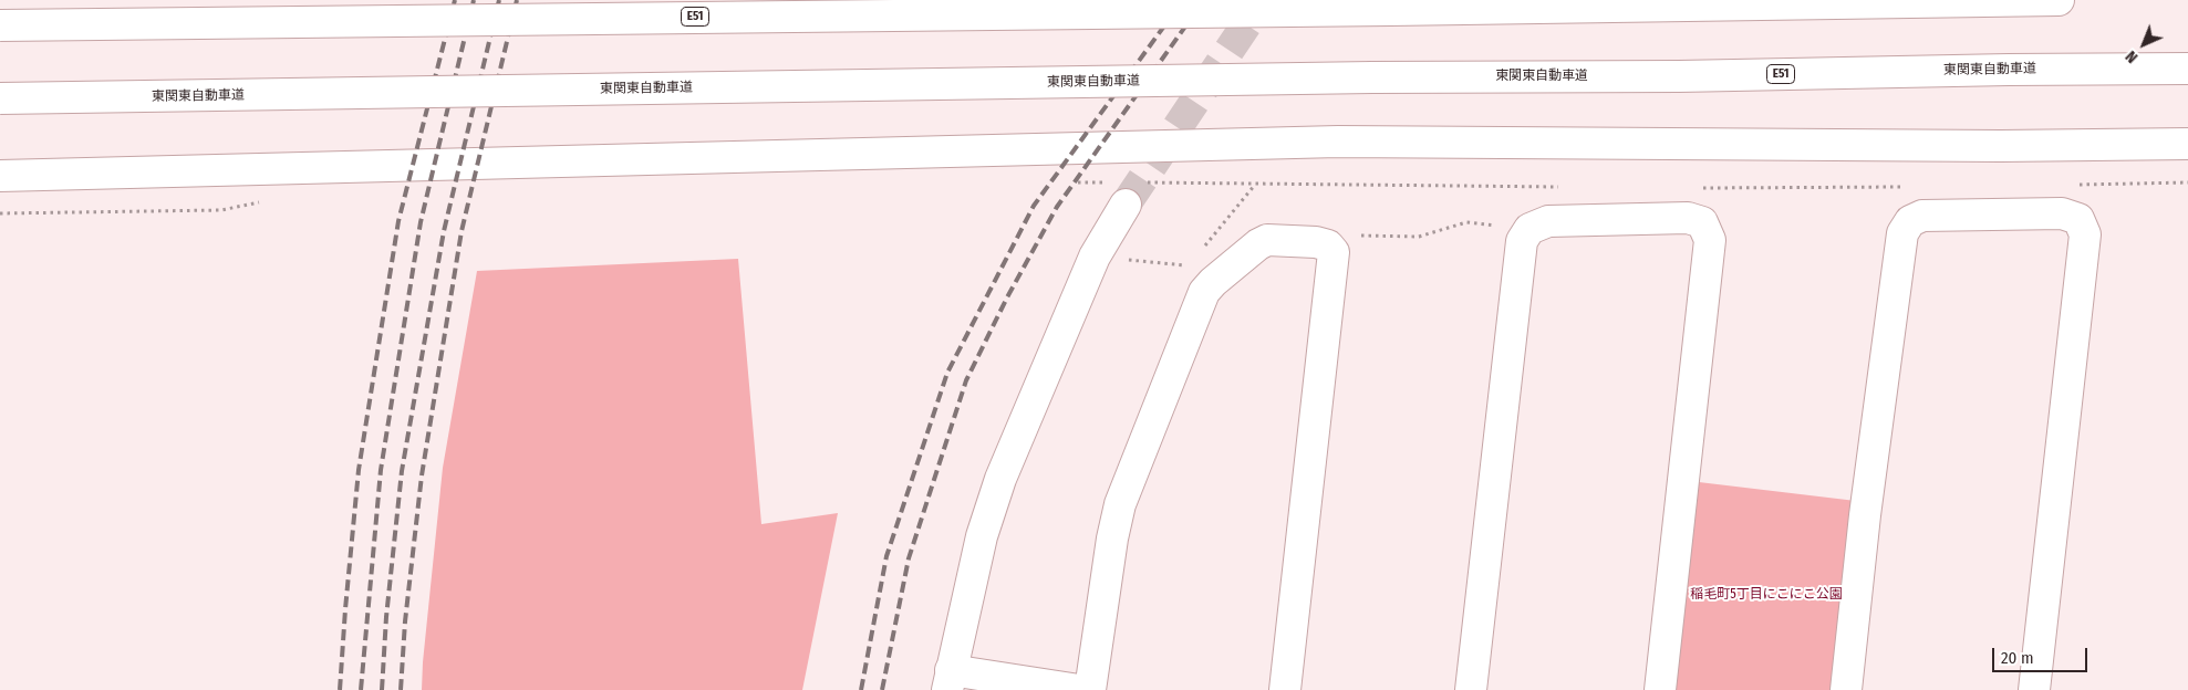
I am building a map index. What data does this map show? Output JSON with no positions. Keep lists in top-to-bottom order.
{
  "streets": {
    "main road": ["E51", "東関東自動車道"]
  },
  "parks": ["稲毛町5丁目にこにこ公園"],
  "scale_bar": "20 m",
  "north": "bottom left"
}
